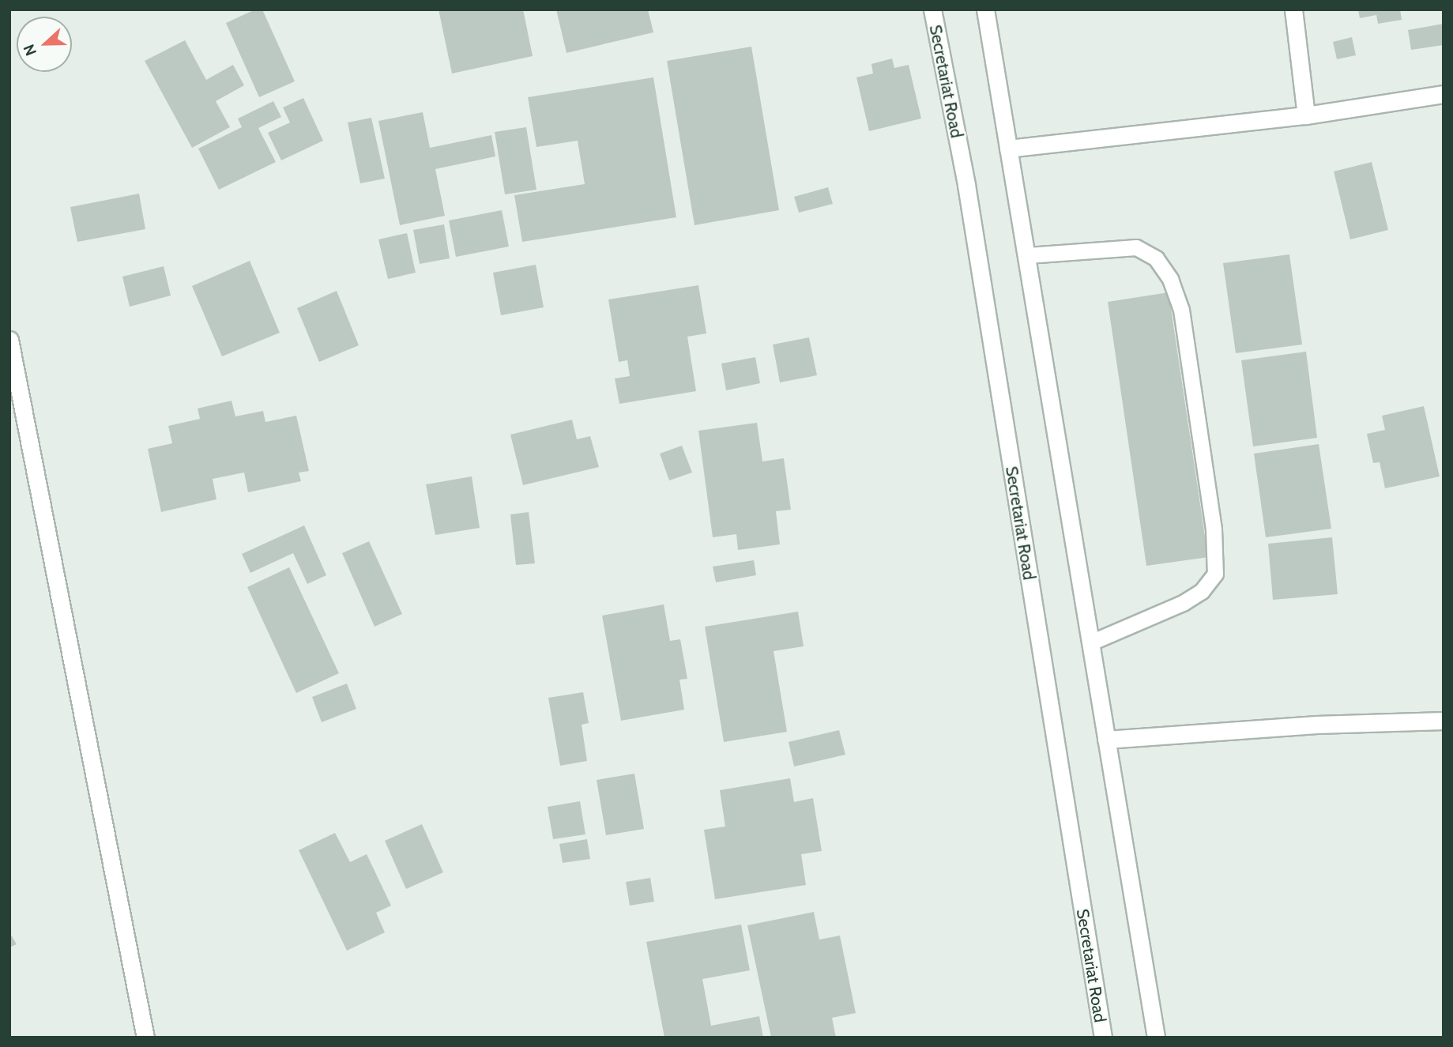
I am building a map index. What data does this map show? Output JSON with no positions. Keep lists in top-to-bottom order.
{
  "streets": {
    "street": ["Secretariat Road"]
  },
  "north": "left"
}
